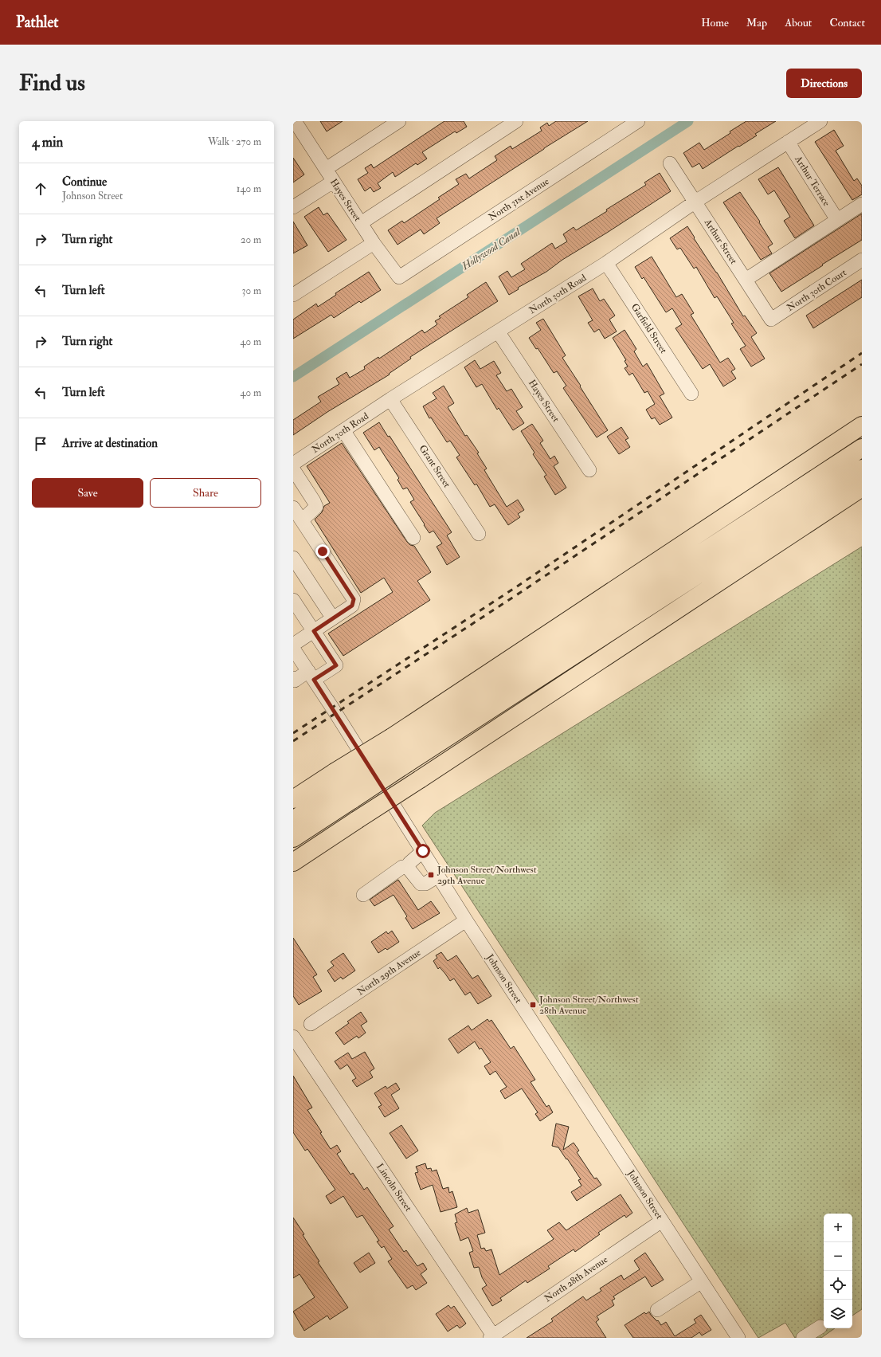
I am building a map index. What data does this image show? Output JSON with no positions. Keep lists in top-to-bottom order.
{
  "streets": {
    "street": [
      "Arthur Terrace",
      "North 31st Avenue",
      "Hayes Street",
      "Arthur Street",
      "North 30th Court",
      "North 30th Road",
      "Garfield Street",
      "Grant Street",
      "North 29th Avenue",
      "Johnson Street",
      "Lincoln Street",
      "North 28th Avenue"
    ]
  },
  "crossings": [
    ["Arthur Terrace", "North 30th Road"],
    ["North 31st Avenue", "Hayes Street"],
    ["Hayes Street", "North 30th Road"],
    ["Arthur Street", "North 30th Court"],
    ["Arthur Street", "North 30th Road"],
    ["North 30th Road", "Garfield Street"],
    ["North 30th Road", "Grant Street"],
    ["North 29th Avenue", "Johnson Street"],
    ["Johnson Street", "North 28th Avenue"],
    ["Lincoln Street", "North 28th Avenue"]
  ],
  "water": ["Hollywood Canal"],
  "places": {
    "transit": ["Johnson Street/Northwest 29th Avenue", "Johnson Street/Northwest 28th Avenue"]
  },
  "page": {
    "header": "Pathlet",
    "nav": [
      "Home",
      "Map",
      "About",
      "Contact"
    ],
    "buttons": [
      "Directions",
      ["Save", "Share"]
    ],
    "title": "Find us",
    "heading": ["4 min", "Walk · 270 m"],
    "list": [
      ["Continue", "Johnson Street", "140 m"],
      ["Turn right", "20 m"],
      ["Turn left", "30 m"],
      ["Turn right", "40 m"],
      ["Turn left", "40 m"],
      "Arrive at destination"
    ],
    "map_buttons": ["+", "−"]
  }
}
